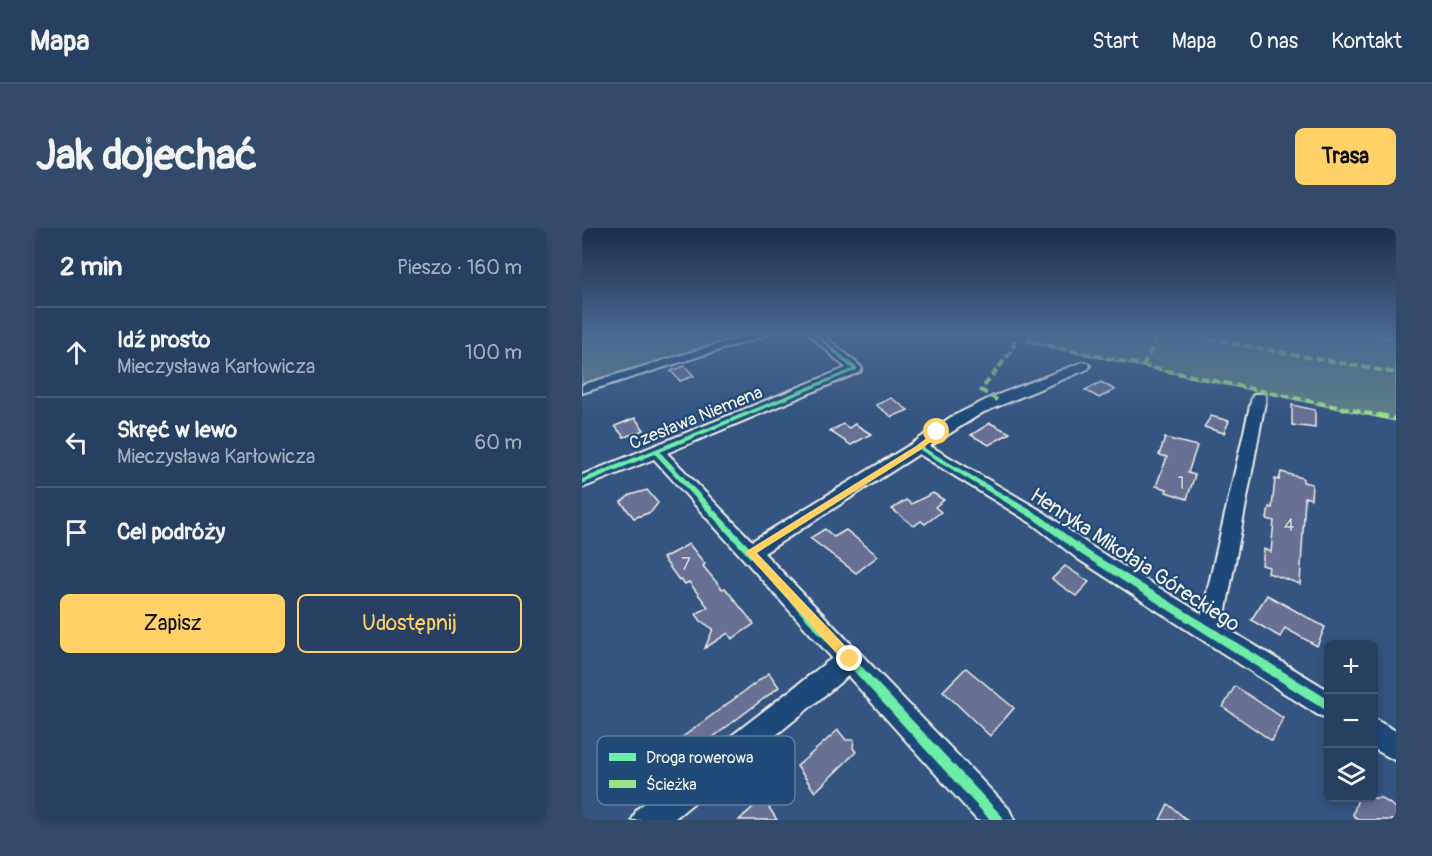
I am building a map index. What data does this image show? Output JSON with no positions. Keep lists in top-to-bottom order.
{
  "streets": {
    "street": ["Czesława Niemena", "Henryka Mikołaja Góreckiego"]
  },
  "house_numbers": ["1", "4", "7"],
  "legend": ["Droga rowerowa", "Ścieżka"],
  "page": {
    "header": "Mapa",
    "nav": [
      "Start",
      "Mapa",
      "O nas",
      "Kontakt"
    ],
    "buttons": [
      "Trasa",
      ["Zapisz", "Udostępnij"]
    ],
    "title": "Jak dojechać",
    "heading": ["2 min", "Pieszo · 160 m"],
    "list": [
      ["Idź prosto", "Mieczysława Karłowicza", "100 m"],
      ["Skręć w lewo", "Mieczysława Karłowicza", "60 m"],
      "Cel podróży"
    ],
    "map_buttons": ["+", "−"]
  }
}
